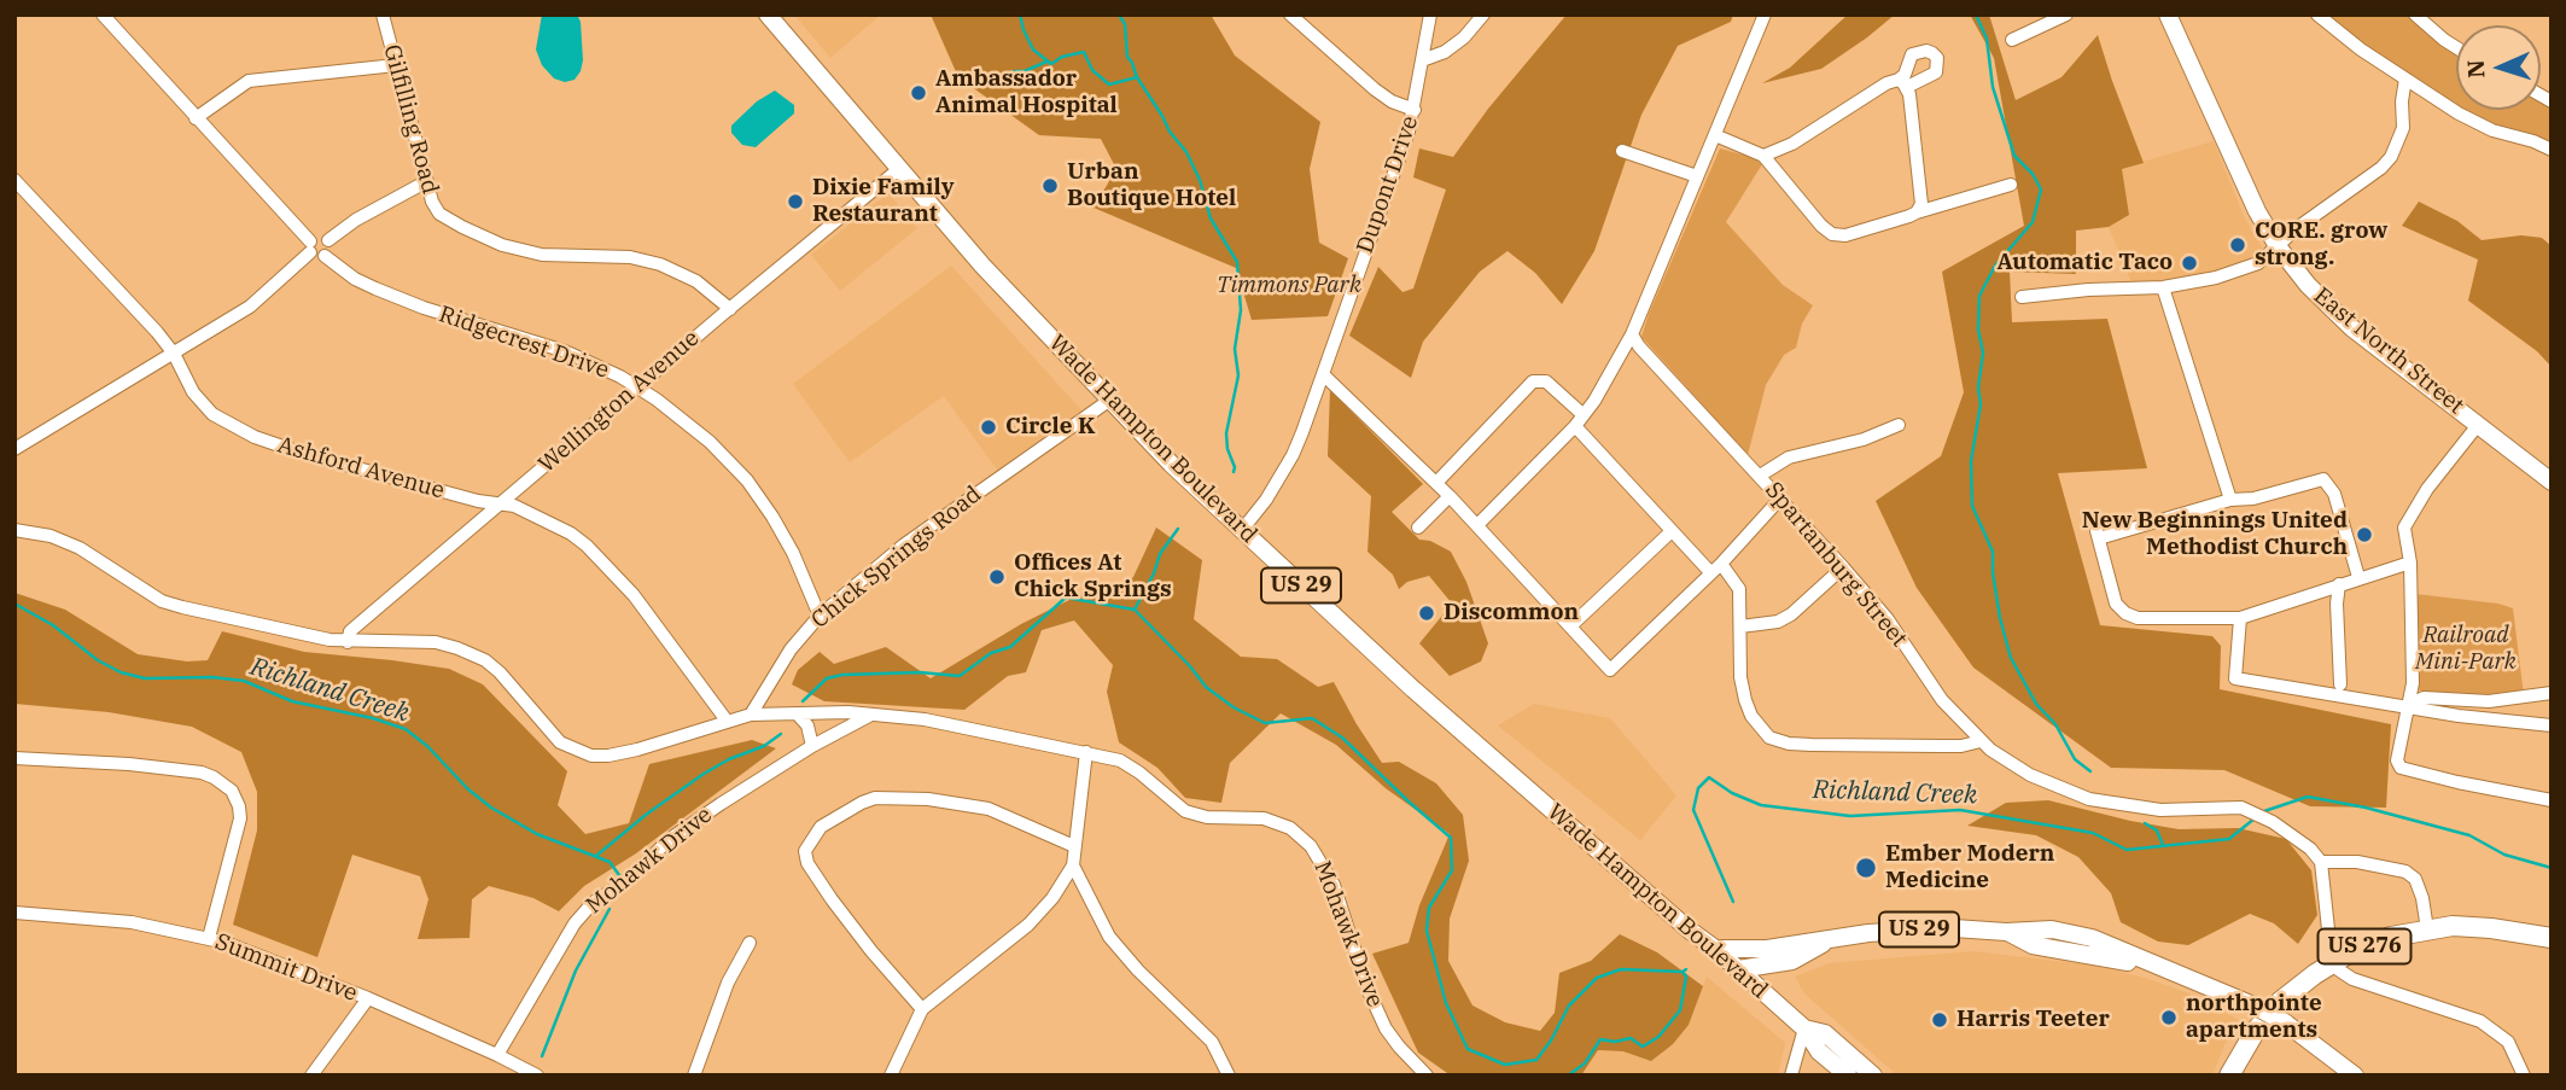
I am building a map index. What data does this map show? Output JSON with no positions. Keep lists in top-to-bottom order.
{
  "streets": {
    "highway": ["US 276"],
    "main road": ["East North Street", "Wade Hampton Boulevard", "US 29"],
    "street": [
      "Gilfilling Road",
      "Dupont Drive",
      "Ridgecrest Drive",
      "Wellington Avenue",
      "Ashford Avenue",
      "Chick Springs Road",
      "Spartanburg Street",
      "Mohawk Drive",
      "Summit Drive"
    ]
  },
  "crossings": [
    ["Gilfilling Road", "Wellington Avenue"],
    ["Dupont Drive", "Wade Hampton Boulevard"],
    ["Ridgecrest Drive", "Wellington Avenue"],
    ["Ridgecrest Drive", "Chick Springs Road"],
    ["Wellington Avenue", "Wade Hampton Boulevard"],
    ["Wellington Avenue", "Ashford Avenue"],
    ["Wade Hampton Boulevard", "Chick Springs Road"],
    ["Wade Hampton Boulevard", "US 29"],
    ["Chick Springs Road", "Mohawk Drive"],
    ["Mohawk Drive", "Summit Drive"]
  ],
  "water": ["Richland Creek"],
  "parks": ["Timmons Park", "Railroad Mini-Park"],
  "places": [
    "Ambassador Animal Hospital",
    "Urban Boutique Hotel",
    "Dixie Family Restaurant",
    "CORE. grow strong.",
    "Automatic Taco",
    "Circle K",
    "New Beginnings United Methodist Church",
    "Offices At Chick Springs",
    "Discommon",
    "Ember Modern Medicine",
    "northpointe apartments",
    "Harris Teeter"
  ],
  "north": "left"
}
